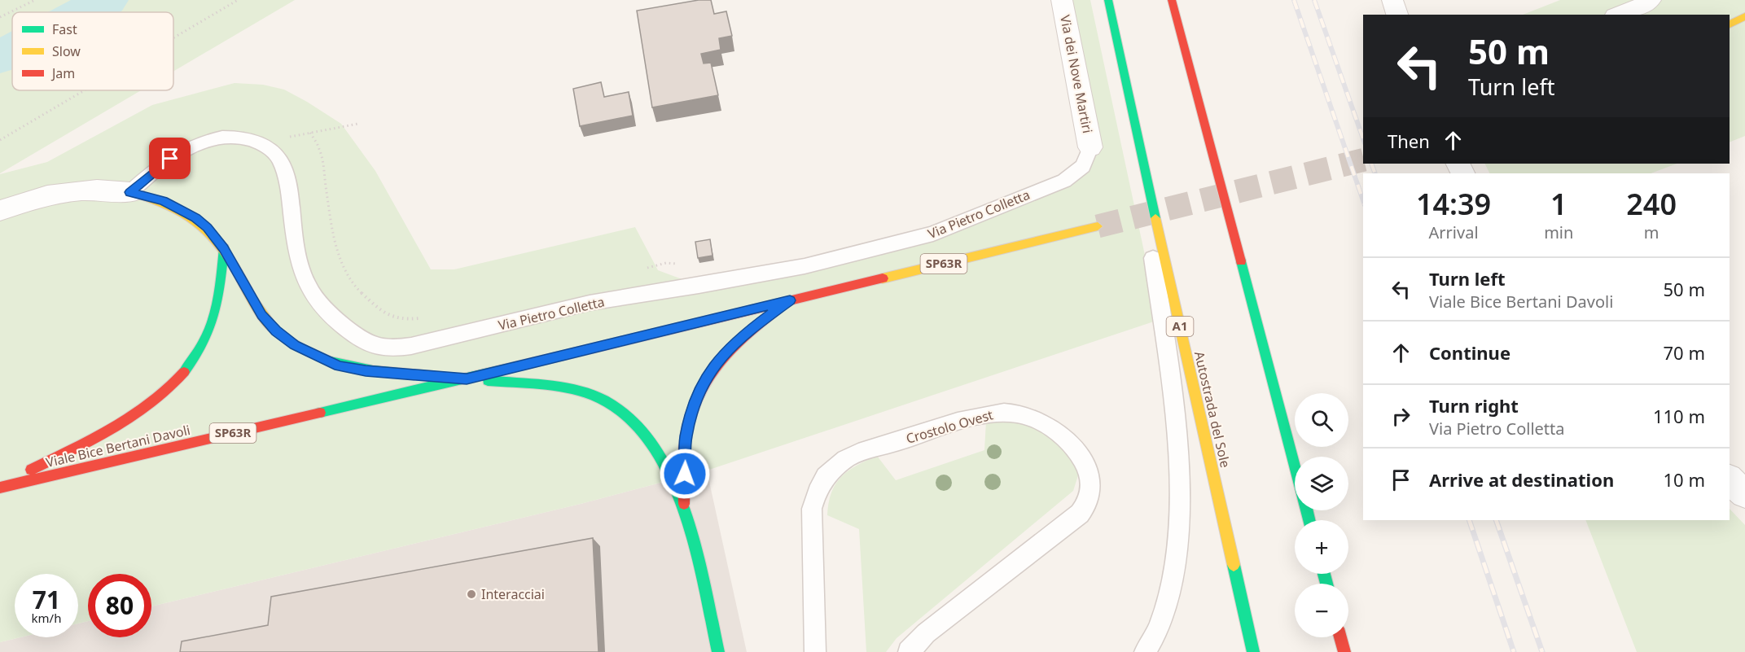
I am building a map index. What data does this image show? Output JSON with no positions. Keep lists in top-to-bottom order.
{
  "streets": {
    "highway": [
      "SP63R",
      "A1",
      "Autostrada del Sole",
      "Viale Bice Bertani Davoli"
    ],
    "street": ["Via dei Nove Martiri"],
    "lane": ["Via Pietro Colletta", "Crostolo Ovest"]
  },
  "crossings": [
    ["Via dei Nove Martiri", "Via Pietro Colletta"]
  ],
  "places": ["Interacciai"],
  "legend": ["Fast", "Slow", "Jam"],
  "page": {
    "turn": ["50 m", "Turn left"],
    "then": "Then",
    "eta": [
      "14:39",
      "Arrival",
      "1",
      "min",
      "240",
      "m"
    ],
    "list": [
      {
        "name": "Turn left",
        "note": "Viale Bice Bertani Davoli",
        "value": "50 m"
      },
      {
        "name": "Continue",
        "value": "70 m"
      },
      {
        "name": "Turn right",
        "note": "Via Pietro Colletta",
        "value": "110 m"
      },
      {
        "name": "Arrive at destination",
        "value": "10 m"
      }
    ],
    "map_buttons": ["+", "−"],
    "speed": "71 km/h",
    "limit": "80"
  }
}
